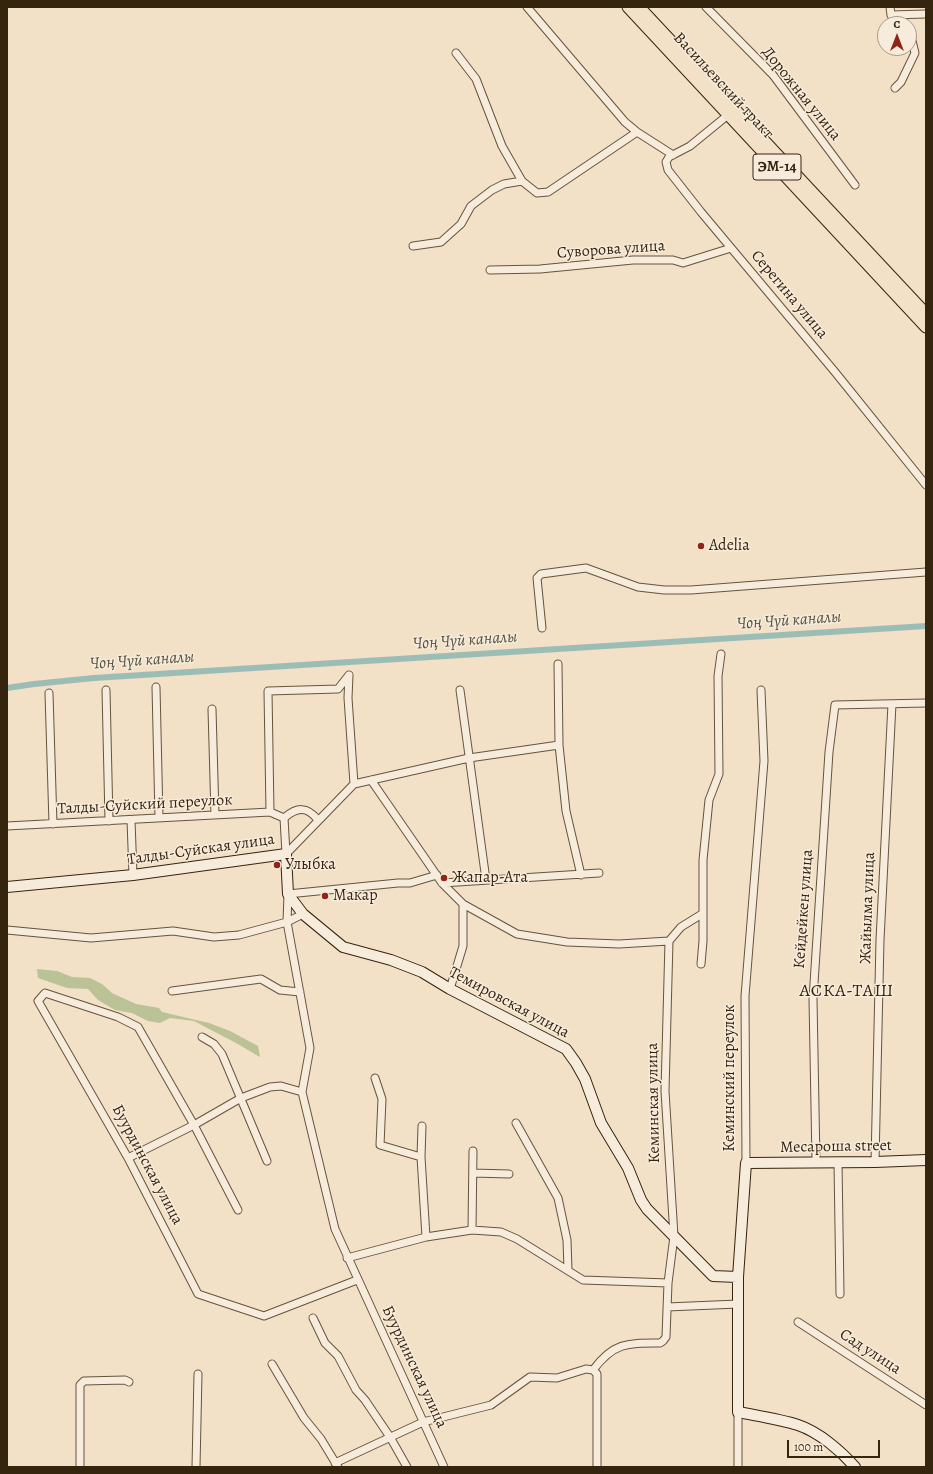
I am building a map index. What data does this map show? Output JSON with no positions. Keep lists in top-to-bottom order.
{
  "streets": {
    "main road": ["Васильевский тракт", "ЭМ-14"],
    "street": [
      "Дорожная улица",
      "Суворова улица",
      "Серегина улица",
      "Талды-Суйский переулок",
      "Талды-Суйская улица",
      "Жайылма улица",
      "Кейдейкен улица",
      "Темировская улица",
      "Кеминский переулок",
      "Кеминская улица",
      "Месароша street",
      "Буурдинская улица",
      "Сад улица"
    ]
  },
  "crossings": [
    ["Суворова улица", "Серегина улица"],
    ["Талды-Суйский переулок", "Буурдинская улица"],
    ["Талды-Суйская улица", "Буурдинская улица"],
    ["Жайылма улица", "Кейдейкен улица"],
    ["Жайылма улица", "Месароша street"],
    ["Кейдейкен улица", "Месароша street"],
    ["Темировская улица", "Кеминский переулок"],
    ["Темировская улица", "Кеминская улица"],
    ["Темировская улица", "Буурдинская улица"],
    ["Кеминский переулок", "Месароша street"]
  ],
  "districts": ["АСКА-ТАШ"],
  "water": ["Чоң Чүй каналы"],
  "places": [
    "Adelia",
    "Улыбка",
    "Жапар-Ата",
    "Макар"
  ],
  "scale_bar": "100 m",
  "north": "top"
}
